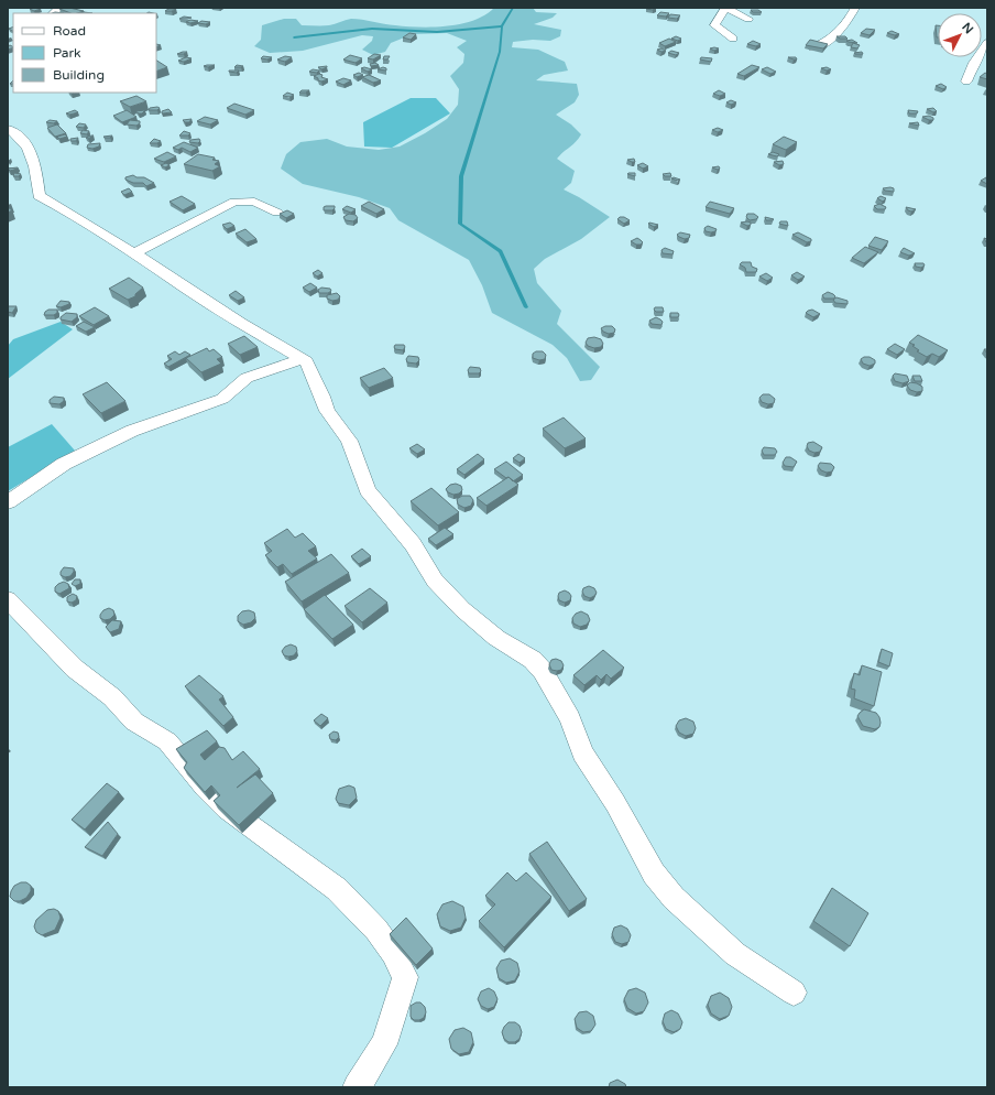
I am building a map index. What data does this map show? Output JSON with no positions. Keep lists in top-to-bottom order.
{
  "legend": ["Road", "Park", "Building"],
  "north": "top right"
}
